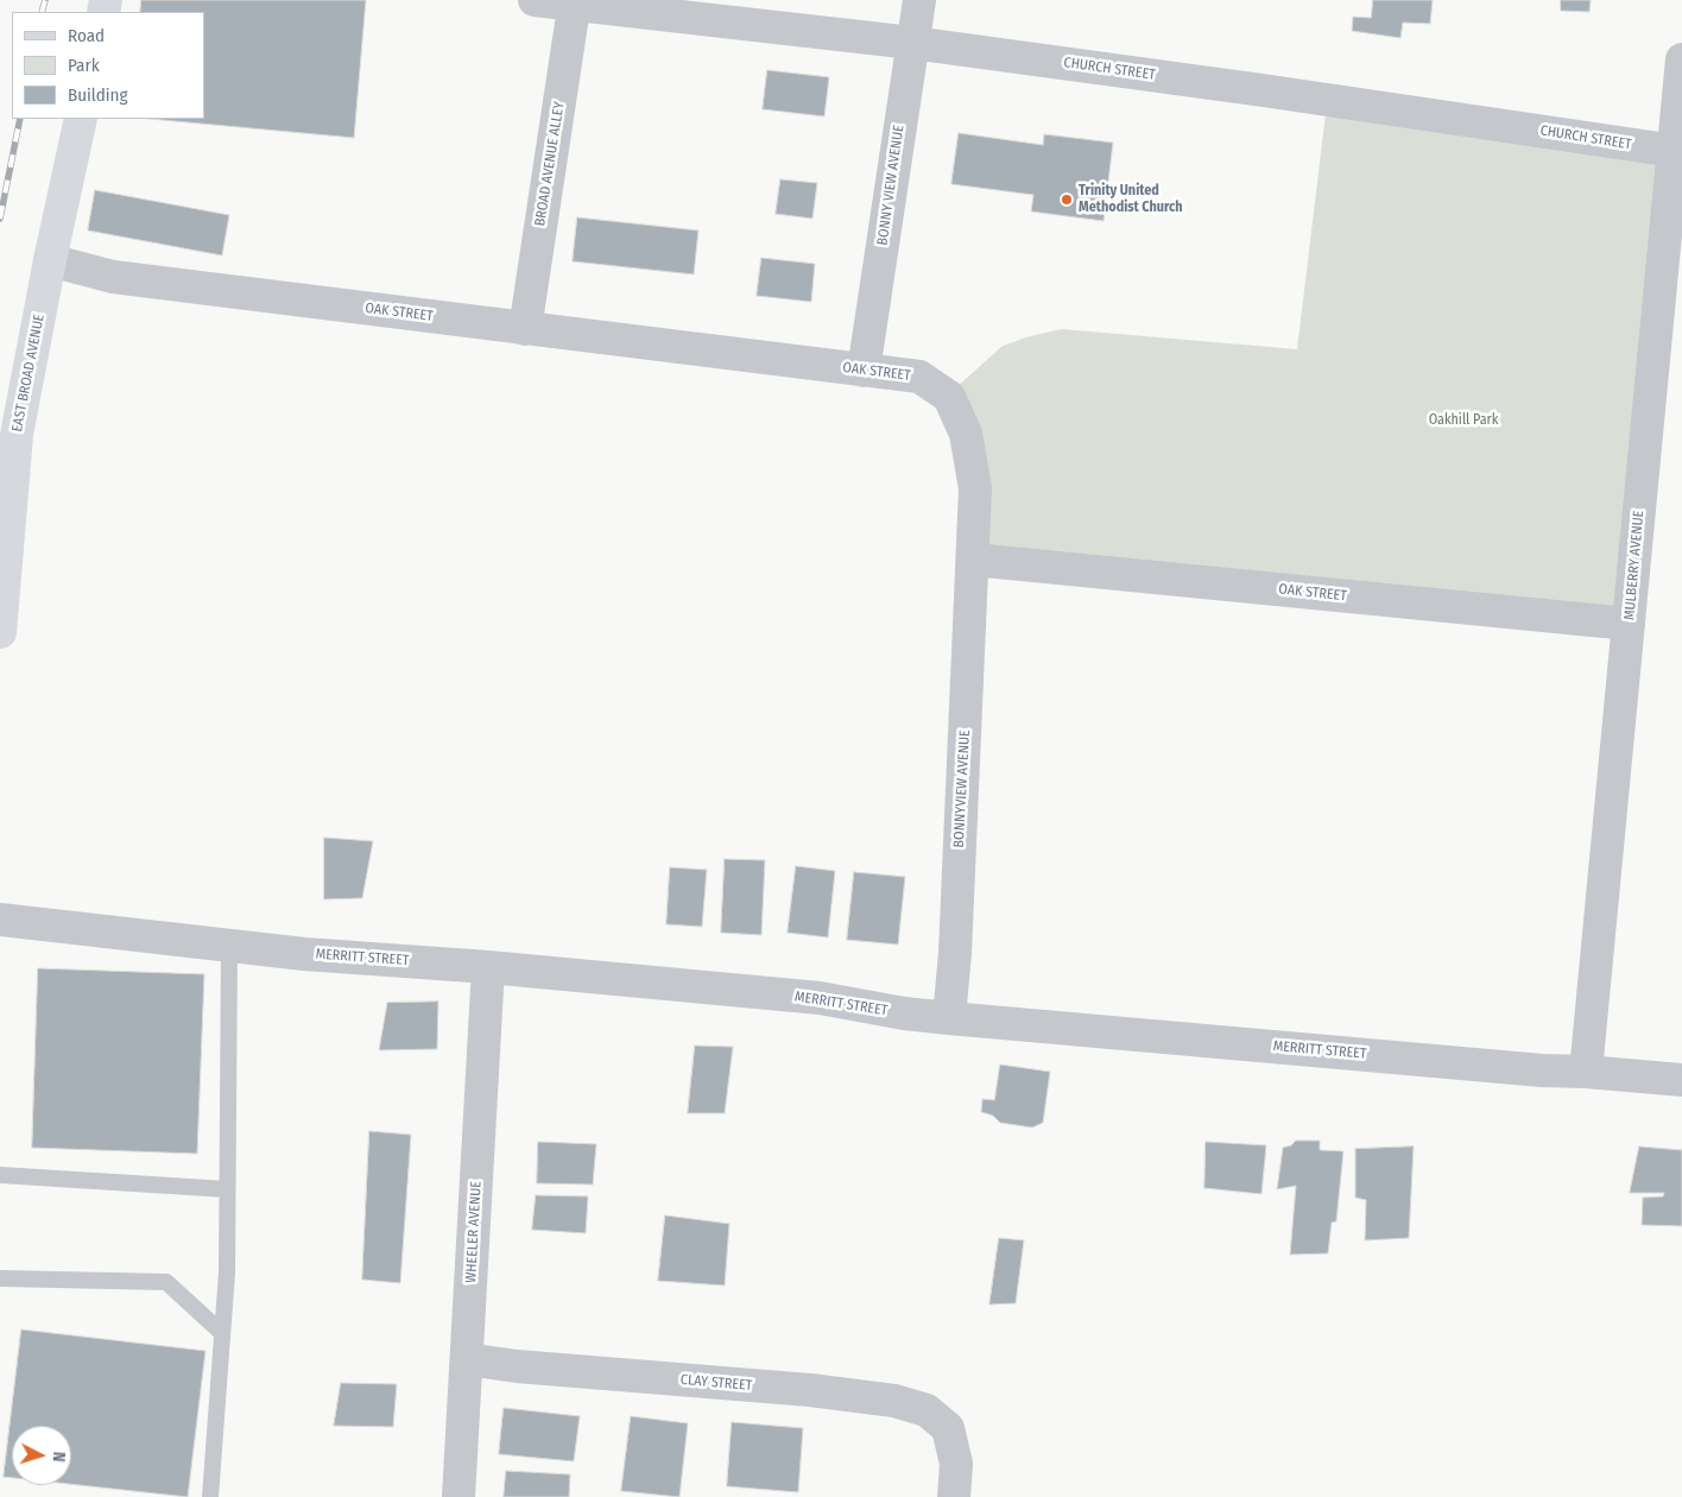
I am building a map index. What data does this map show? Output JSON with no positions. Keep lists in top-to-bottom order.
{
  "streets": {
    "main road": ["EAST BROAD AVENUE"],
    "street": [
      "CHURCH STREET",
      "BROAD AVENUE ALLEY",
      "BONNY VIEW AVENUE",
      "OAK STREET",
      "MULBERRY AVENUE",
      "BONNYVIEW AVENUE",
      "MERRITT STREET",
      "WHEELER AVENUE",
      "CLAY STREET"
    ]
  },
  "crossings": [
    ["CHURCH STREET", "BROAD AVENUE ALLEY"],
    ["CHURCH STREET", "BONNY VIEW AVENUE"],
    ["CHURCH STREET", "MULBERRY AVENUE"],
    ["BROAD AVENUE ALLEY", "OAK STREET"],
    ["BONNY VIEW AVENUE", "OAK STREET"],
    ["OAK STREET", "EAST BROAD AVENUE"],
    ["OAK STREET", "MULBERRY AVENUE"],
    ["OAK STREET", "BONNYVIEW AVENUE"],
    ["MULBERRY AVENUE", "MERRITT STREET"],
    ["BONNYVIEW AVENUE", "MERRITT STREET"],
    ["MERRITT STREET", "WHEELER AVENUE"],
    ["WHEELER AVENUE", "CLAY STREET"]
  ],
  "parks": ["Oakhill Park"],
  "places": ["Trinity United Methodist Church"],
  "legend": ["Road", "Park", "Building"],
  "north": "right"
}
